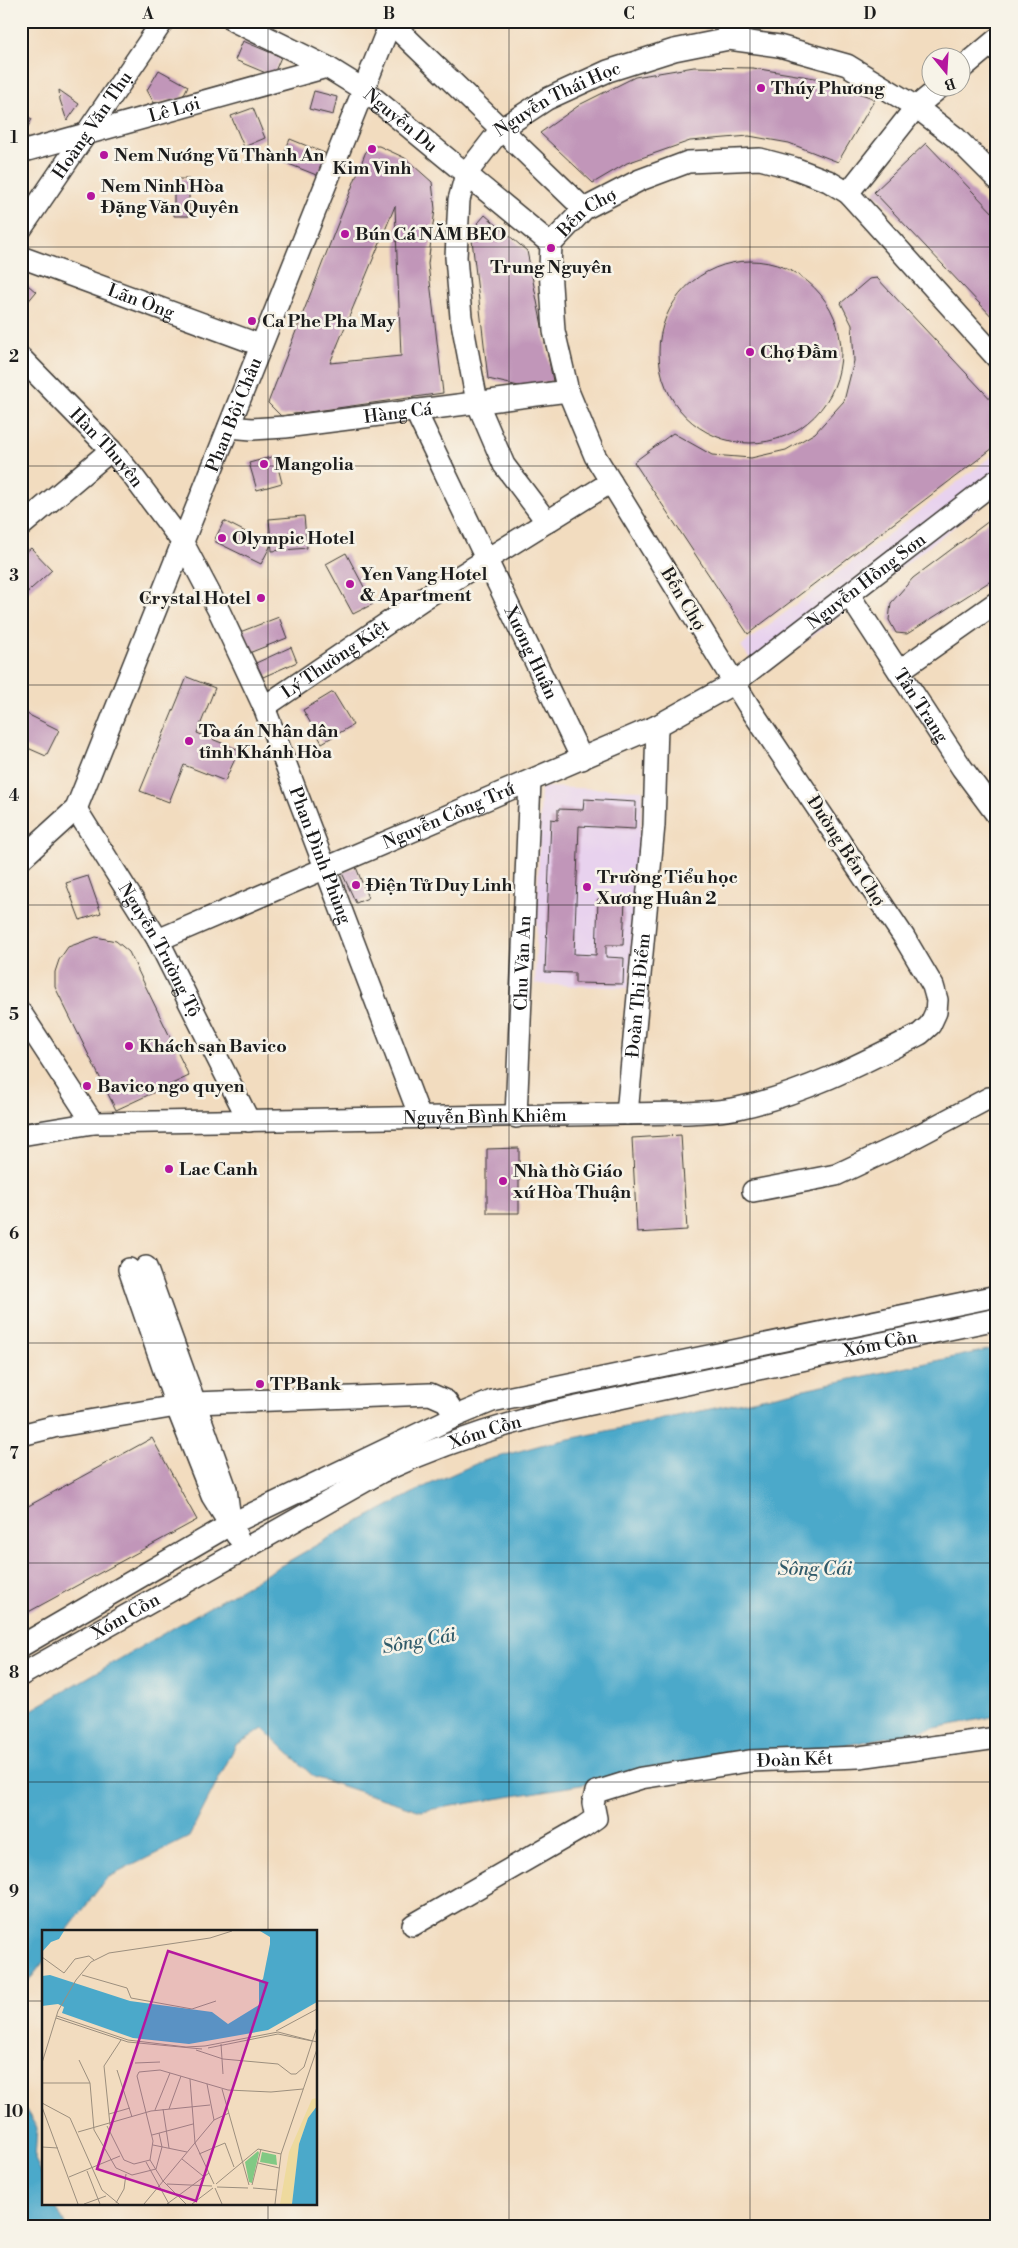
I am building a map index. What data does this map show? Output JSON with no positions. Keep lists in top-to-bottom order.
{
  "streets": {
    "street": [
      "Nguyễn Thái Học",
      "Lê Lợi",
      "Nguyễn Du",
      "Hoàng Văn Thụ",
      "Bến Chợ",
      "Lãn Ông",
      "Hàng Cá",
      "Phan Bội Châu",
      "Hàn Thuyên",
      "Nguyễn Hồng Sơn",
      "Xương Huân",
      "Lý Thường Kiệt",
      "Tân Trang",
      "Nguyễn Công Trứ",
      "Đường Bến Chợ",
      "Phan Đình Phùng",
      "Nguyễn Trường Tộ",
      "Chu Văn An",
      "Đoàn Thị Điểm",
      "Nguyễn Bình Khiêm",
      "Xóm Cồn",
      "Đoàn Kết"
    ]
  },
  "crossings": [
    ["Nguyễn Thái Học", "Nguyễn Du"],
    ["Nguyễn Thái Học", "Hàng Cá"],
    ["Nguyễn Thái Học", "Lý Thường Kiệt"],
    ["Lê Lợi", "Nguyễn Du"],
    ["Lê Lợi", "Hoàng Văn Thụ"],
    ["Nguyễn Du", "Bến Chợ"],
    ["Nguyễn Du", "Phan Bội Châu"],
    ["Bến Chợ", "Hàng Cá"],
    ["Bến Chợ", "Nguyễn Hồng Sơn"],
    ["Bến Chợ", "Lý Thường Kiệt"],
    ["Bến Chợ", "Nguyễn Công Trứ"],
    ["Bến Chợ", "Đường Bến Chợ"],
    ["Lãn Ông", "Phan Bội Châu"],
    ["Hàng Cá", "Phan Bội Châu"],
    ["Hàng Cá", "Xương Huân"],
    ["Phan Bội Châu", "Hàn Thuyên"],
    ["Phan Bội Châu", "Phan Đình Phùng"],
    ["Phan Bội Châu", "Nguyễn Trường Tộ"],
    ["Hàn Thuyên", "Phan Đình Phùng"],
    ["Nguyễn Hồng Sơn", "Tân Trang"],
    ["Nguyễn Hồng Sơn", "Nguyễn Công Trứ"],
    ["Nguyễn Hồng Sơn", "Đường Bến Chợ"],
    ["Xương Huân", "Lý Thường Kiệt"],
    ["Xương Huân", "Nguyễn Công Trứ"],
    ["Lý Thường Kiệt", "Phan Đình Phùng"],
    ["Nguyễn Công Trứ", "Đường Bến Chợ"],
    ["Nguyễn Công Trứ", "Phan Đình Phùng"],
    ["Nguyễn Công Trứ", "Nguyễn Trường Tộ"],
    ["Nguyễn Công Trứ", "Chu Văn An"],
    ["Nguyễn Công Trứ", "Đoàn Thị Điểm"],
    ["Đường Bến Chợ", "Nguyễn Bình Khiêm"],
    ["Phan Đình Phùng", "Nguyễn Bình Khiêm"],
    ["Nguyễn Trường Tộ", "Nguyễn Bình Khiêm"],
    ["Chu Văn An", "Nguyễn Bình Khiêm"],
    ["Đoàn Thị Điểm", "Nguyễn Bình Khiêm"]
  ],
  "water": ["Sông Cái"],
  "places": [
    "Thúy Phương",
    "Kim Vinh",
    "Nem Nướng Vũ Thành An",
    "Nem Ninh Hòa Đặng Văn Quyên",
    "Bún Cá NĂM BEO",
    "Trung Nguyên",
    "Ca Phe Pha May",
    "Chợ Đầm",
    "Mangolia",
    "Olympic Hotel",
    "Yen Vang Hotel & Apartment",
    "Crystal Hotel",
    "Tòa án Nhân dân tỉnh Khánh Hòa",
    "Điện Tử Duy Linh",
    "Trường Tiểu học Xương Huân 2",
    "Khách sạn Bavico",
    "Bavico ngo quyen",
    "Lac Canh",
    "Nhà thờ Giáo xứ Hòa Thuận",
    "TPBank"
  ],
  "north": "bottom",
  "grid": {
    "columns": [
      "A",
      "B",
      "C",
      "D"
    ],
    "rows": [
      "1",
      "2",
      "3",
      "4",
      "5",
      "6",
      "7",
      "8",
      "9",
      "10"
    ]
  }
}
